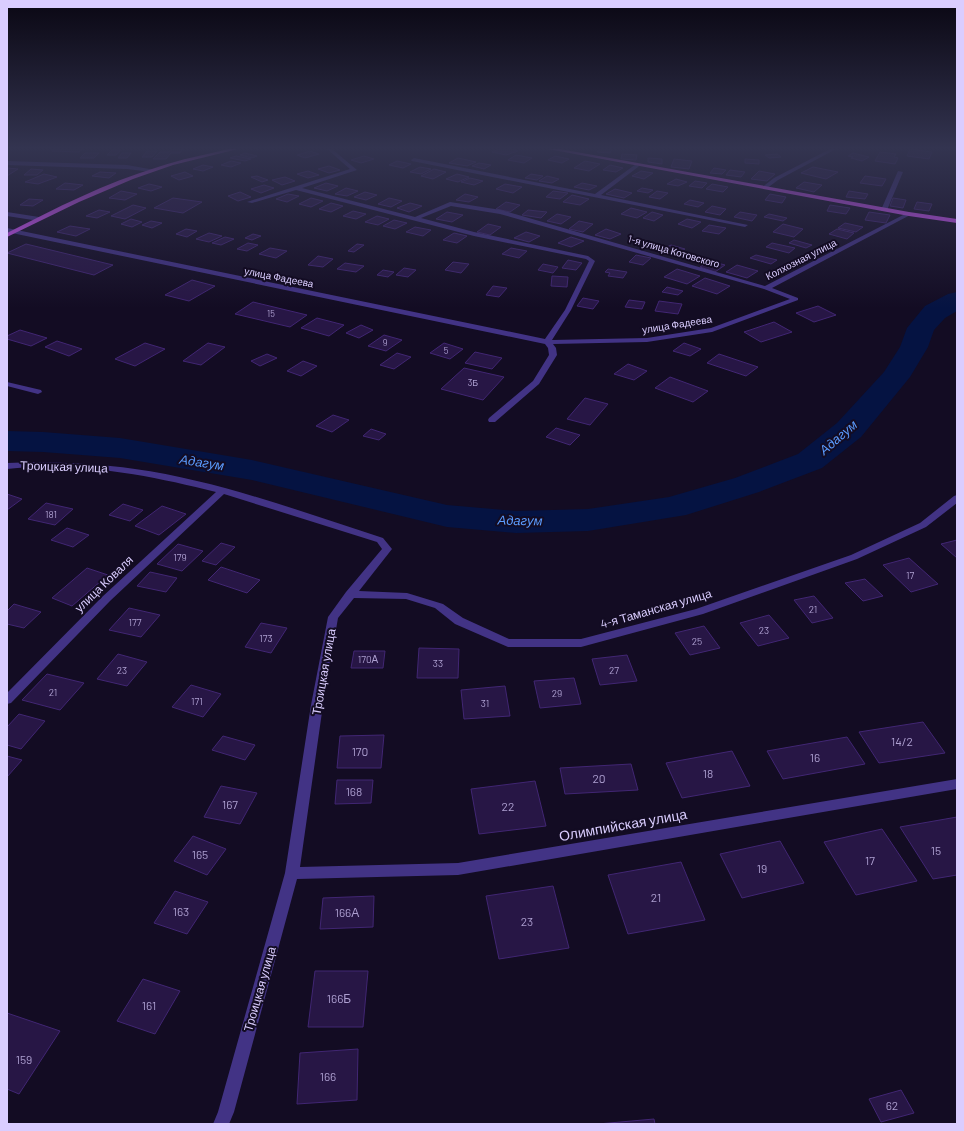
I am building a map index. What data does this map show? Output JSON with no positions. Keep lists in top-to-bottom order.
{
  "streets": {
    "street": [
      "1-я улица Котовского",
      "Колхозная улица",
      "улица Фадеева",
      "Троицкая улица",
      "улица Коваля",
      "4-я Таманская улица",
      "Олимпийская улица"
    ]
  },
  "crossings": [
    ["1-я улица Котовского", "Колхозная улица"],
    ["1-я улица Котовского", "улица Фадеева"],
    ["Колхозная улица", "улица Фадеева"],
    ["Троицкая улица", "улица Коваля"],
    ["Троицкая улица", "4-я Таманская улица"],
    ["Троицкая улица", "Олимпийская улица"]
  ],
  "water": ["Адагум"],
  "house_numbers": [
    "15",
    "9",
    "5",
    "3Б",
    "181",
    "179",
    "17",
    "21",
    "177",
    "23",
    "173",
    "25",
    "170А",
    "33",
    "23",
    "27",
    "21",
    "29",
    "171",
    "31",
    "14/2",
    "170",
    "16",
    "18",
    "20",
    "168",
    "167",
    "22",
    "15",
    "165",
    "17",
    "19",
    "21",
    "163",
    "166А",
    "23",
    "166Б",
    "161",
    "159",
    "166",
    "62"
  ]
}
